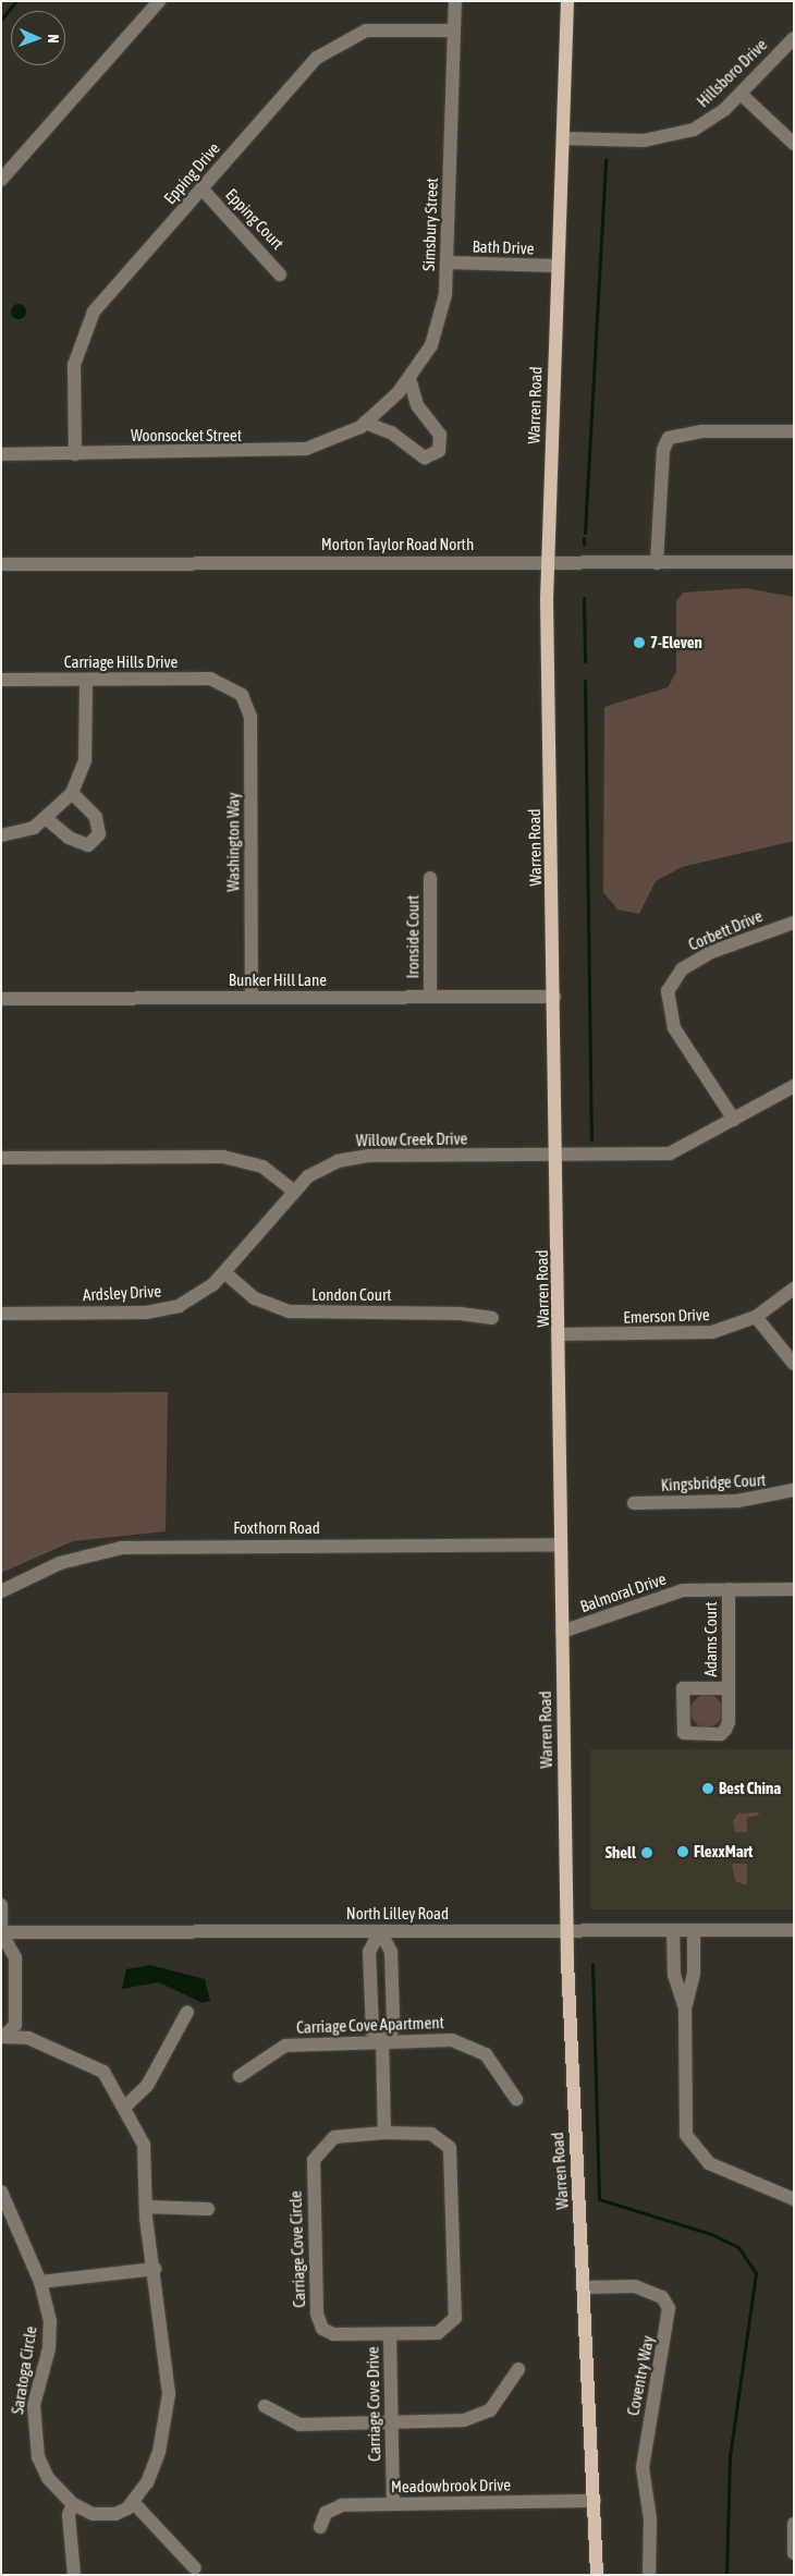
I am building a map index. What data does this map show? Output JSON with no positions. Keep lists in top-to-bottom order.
{
  "streets": {
    "main road": ["Warren Road"],
    "street": [
      "Hillsboro Drive",
      "Epping Drive",
      "Epping Court",
      "Simsbury Street",
      "Bath Drive",
      "Woonsocket Street",
      "Morton Taylor Road North",
      "Carriage Hills Drive",
      "Washington Way",
      "Corbett Drive",
      "Ironside Court",
      "Bunker Hill Lane",
      "Willow Creek Drive",
      "Ardsley Drive",
      "London Court",
      "Emerson Drive",
      "Kingsbridge Court",
      "Foxthorn Road",
      "Balmoral Drive",
      "Adams Court",
      "North Lilley Road",
      "Carriage Cove Apartment",
      "Carriage Cove Circle",
      "Saratoga Circle",
      "Coventry Way",
      "Carriage Cove Drive",
      "Meadowbrook Drive"
    ]
  },
  "crossings": [
    ["Hillsboro Drive", "Warren Road"],
    ["Epping Drive", "Epping Court"],
    ["Epping Drive", "Simsbury Street"],
    ["Epping Drive", "Woonsocket Street"],
    ["Simsbury Street", "Bath Drive"],
    ["Simsbury Street", "Woonsocket Street"],
    ["Bath Drive", "Warren Road"],
    ["Warren Road", "Morton Taylor Road North"],
    ["Warren Road", "Bunker Hill Lane"],
    ["Warren Road", "Willow Creek Drive"],
    ["Warren Road", "Emerson Drive"],
    ["Warren Road", "Foxthorn Road"],
    ["Warren Road", "Balmoral Drive"],
    ["Warren Road", "North Lilley Road"],
    ["Warren Road", "Coventry Way"],
    ["Warren Road", "Meadowbrook Drive"],
    ["Carriage Hills Drive", "Washington Way"],
    ["Washington Way", "Bunker Hill Lane"],
    ["Corbett Drive", "Willow Creek Drive"],
    ["Ironside Court", "Bunker Hill Lane"],
    ["Willow Creek Drive", "Ardsley Drive"],
    ["Ardsley Drive", "London Court"],
    ["Balmoral Drive", "Adams Court"],
    ["Carriage Cove Circle", "Carriage Cove Drive"],
    ["Carriage Cove Drive", "Meadowbrook Drive"]
  ],
  "places": [
    "7-Eleven",
    "Best China",
    "FlexxMart",
    "Shell"
  ],
  "north": "right"
}
